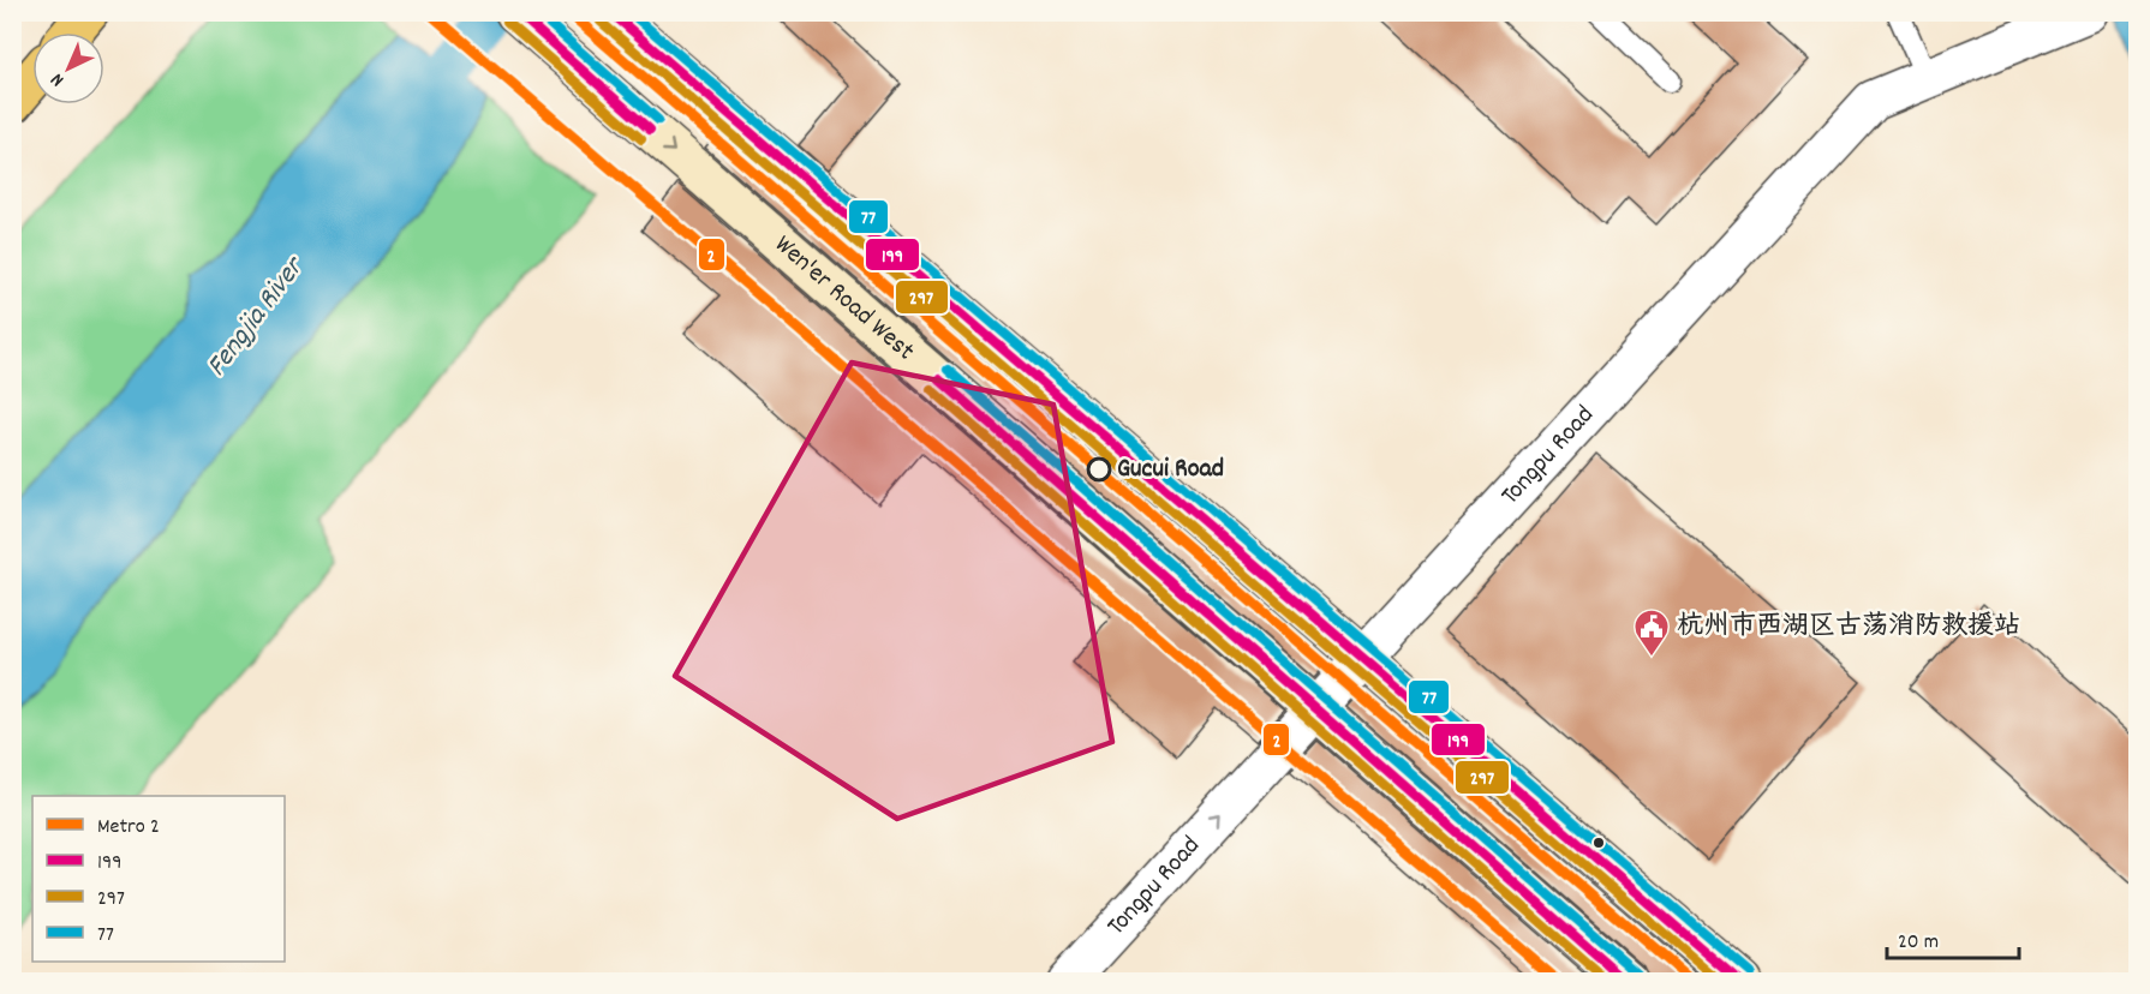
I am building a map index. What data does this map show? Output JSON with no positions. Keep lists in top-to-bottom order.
{
  "streets": {
    "main road": ["Wen'er Road West"],
    "street": ["Tongpu Road"]
  },
  "crossings": [
    ["Wen'er Road West", "Tongpu Road"]
  ],
  "water": ["Fengjia River"],
  "places": {
    "other": ["Gucui Road"],
    "public building": ["杭州市西湖区古荡消防救援站"]
  },
  "lines": [
    "metro line 2",
    "transit line 199",
    "transit line 77",
    "transit line 297"
  ],
  "legend": [
    "Metro 2",
    "199",
    "297",
    "77"
  ],
  "scale_bar": "20 m",
  "north": "bottom left"
}
